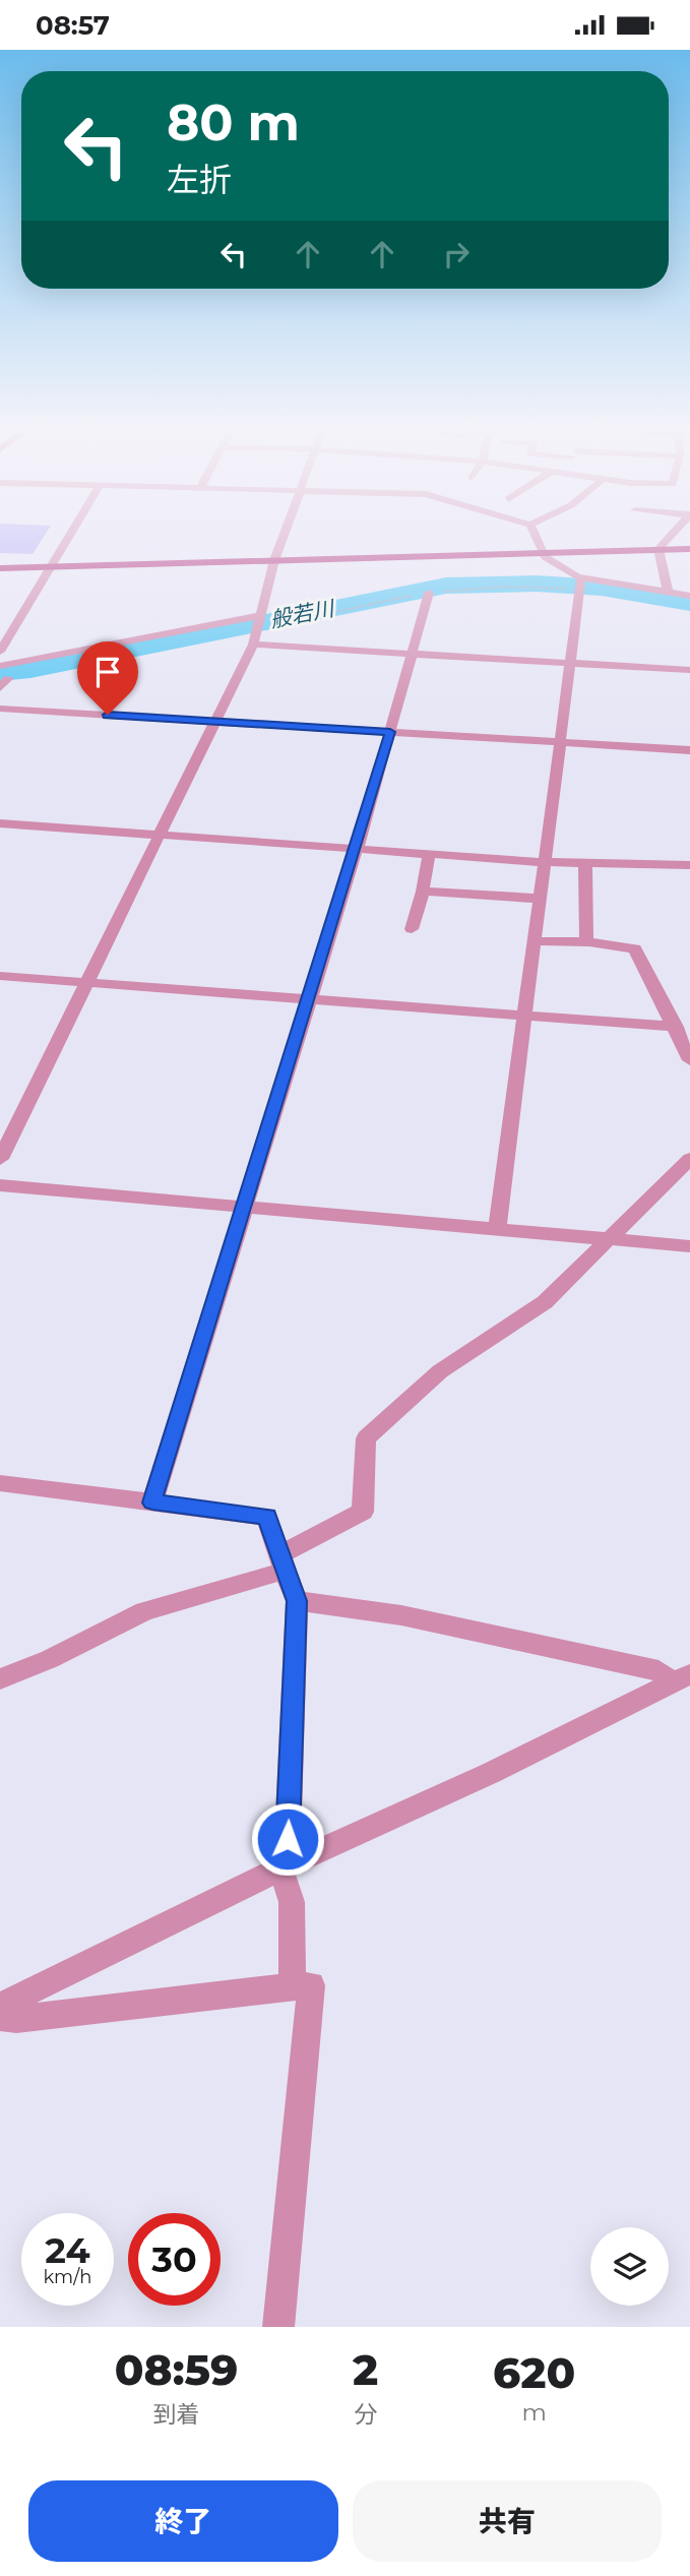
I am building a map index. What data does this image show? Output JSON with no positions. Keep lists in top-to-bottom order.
{
  "water": ["般若川"],
  "page": {
    "status": "08:57",
    "turn": ["80 m", "左折"],
    "speed": "24 km/h",
    "limit": "30",
    "eta": [
      "08:59",
      "到着",
      "2",
      "分",
      "620",
      "m"
    ],
    "buttons": ["終了", "共有"]
  }
}
